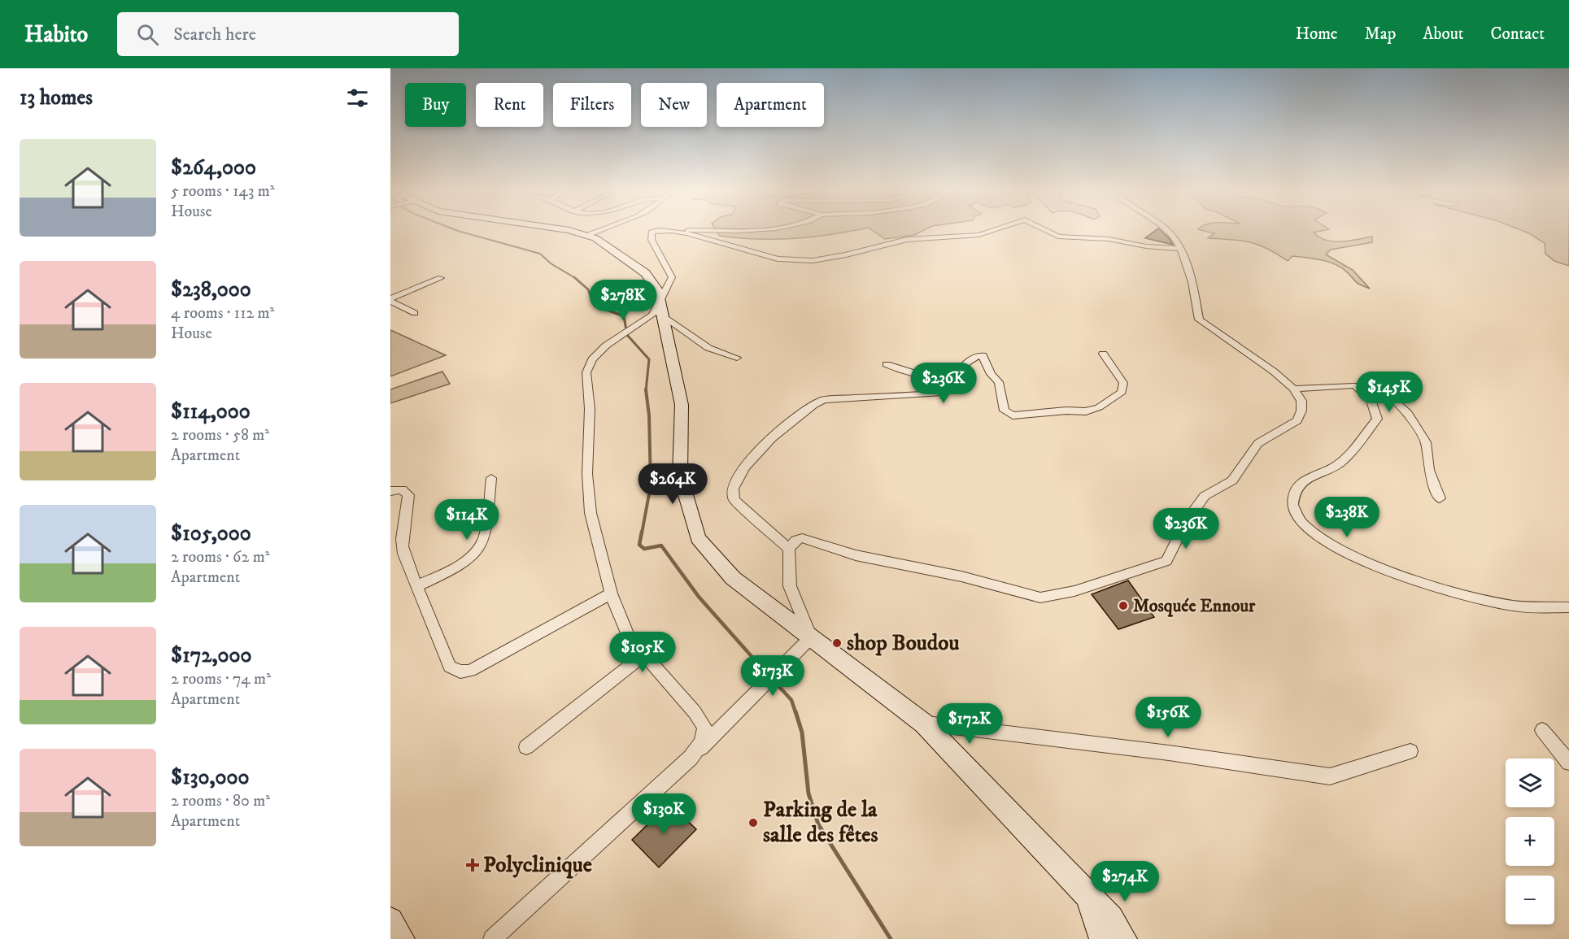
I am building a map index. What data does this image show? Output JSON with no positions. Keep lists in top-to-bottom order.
{
  "places": {
    "other": ["Mosquée Ennour", "shop Boudou", "Parking de la salle des fêtes"],
    "health": ["Polyclinique"]
  },
  "page": {
    "header": "Habito",
    "search": "Search here",
    "nav": [
      "Home",
      "Map",
      "About",
      "Contact"
    ],
    "heading": "13 homes",
    "chip": [
      "Buy",
      "Rent",
      "Filters",
      "New",
      "Apartment"
    ],
    "list": [
      {
        "name": "$264,000",
        "note": "5 rooms · 143 m² · House"
      },
      {
        "name": "$238,000",
        "note": "4 rooms · 112 m² · House"
      },
      {
        "name": "$114,000",
        "note": "2 rooms · 58 m² · Apartment"
      },
      {
        "name": "$105,000",
        "note": "2 rooms · 62 m² · Apartment"
      },
      {
        "name": "$172,000",
        "note": "2 rooms · 74 m² · Apartment"
      },
      {
        "name": "$130,000",
        "note": "2 rooms · 80 m² · Apartment"
      }
    ],
    "price": [
      "$278K",
      "$236K",
      "$145K",
      "$264K",
      "$238K",
      "$114K",
      "$236K",
      "$105K",
      "$173K",
      "$156K",
      "$172K",
      "$130K",
      "$274K"
    ],
    "map_buttons": ["+", "−"]
  }
}
